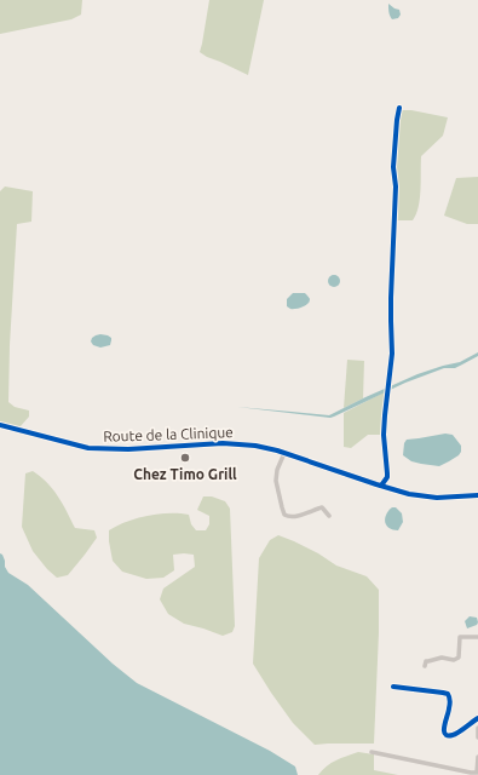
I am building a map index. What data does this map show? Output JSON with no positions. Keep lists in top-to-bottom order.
{
  "streets": {
    "street": ["Route de la Clinique"]
  },
  "places": ["Chez Timo Grill"]
}
